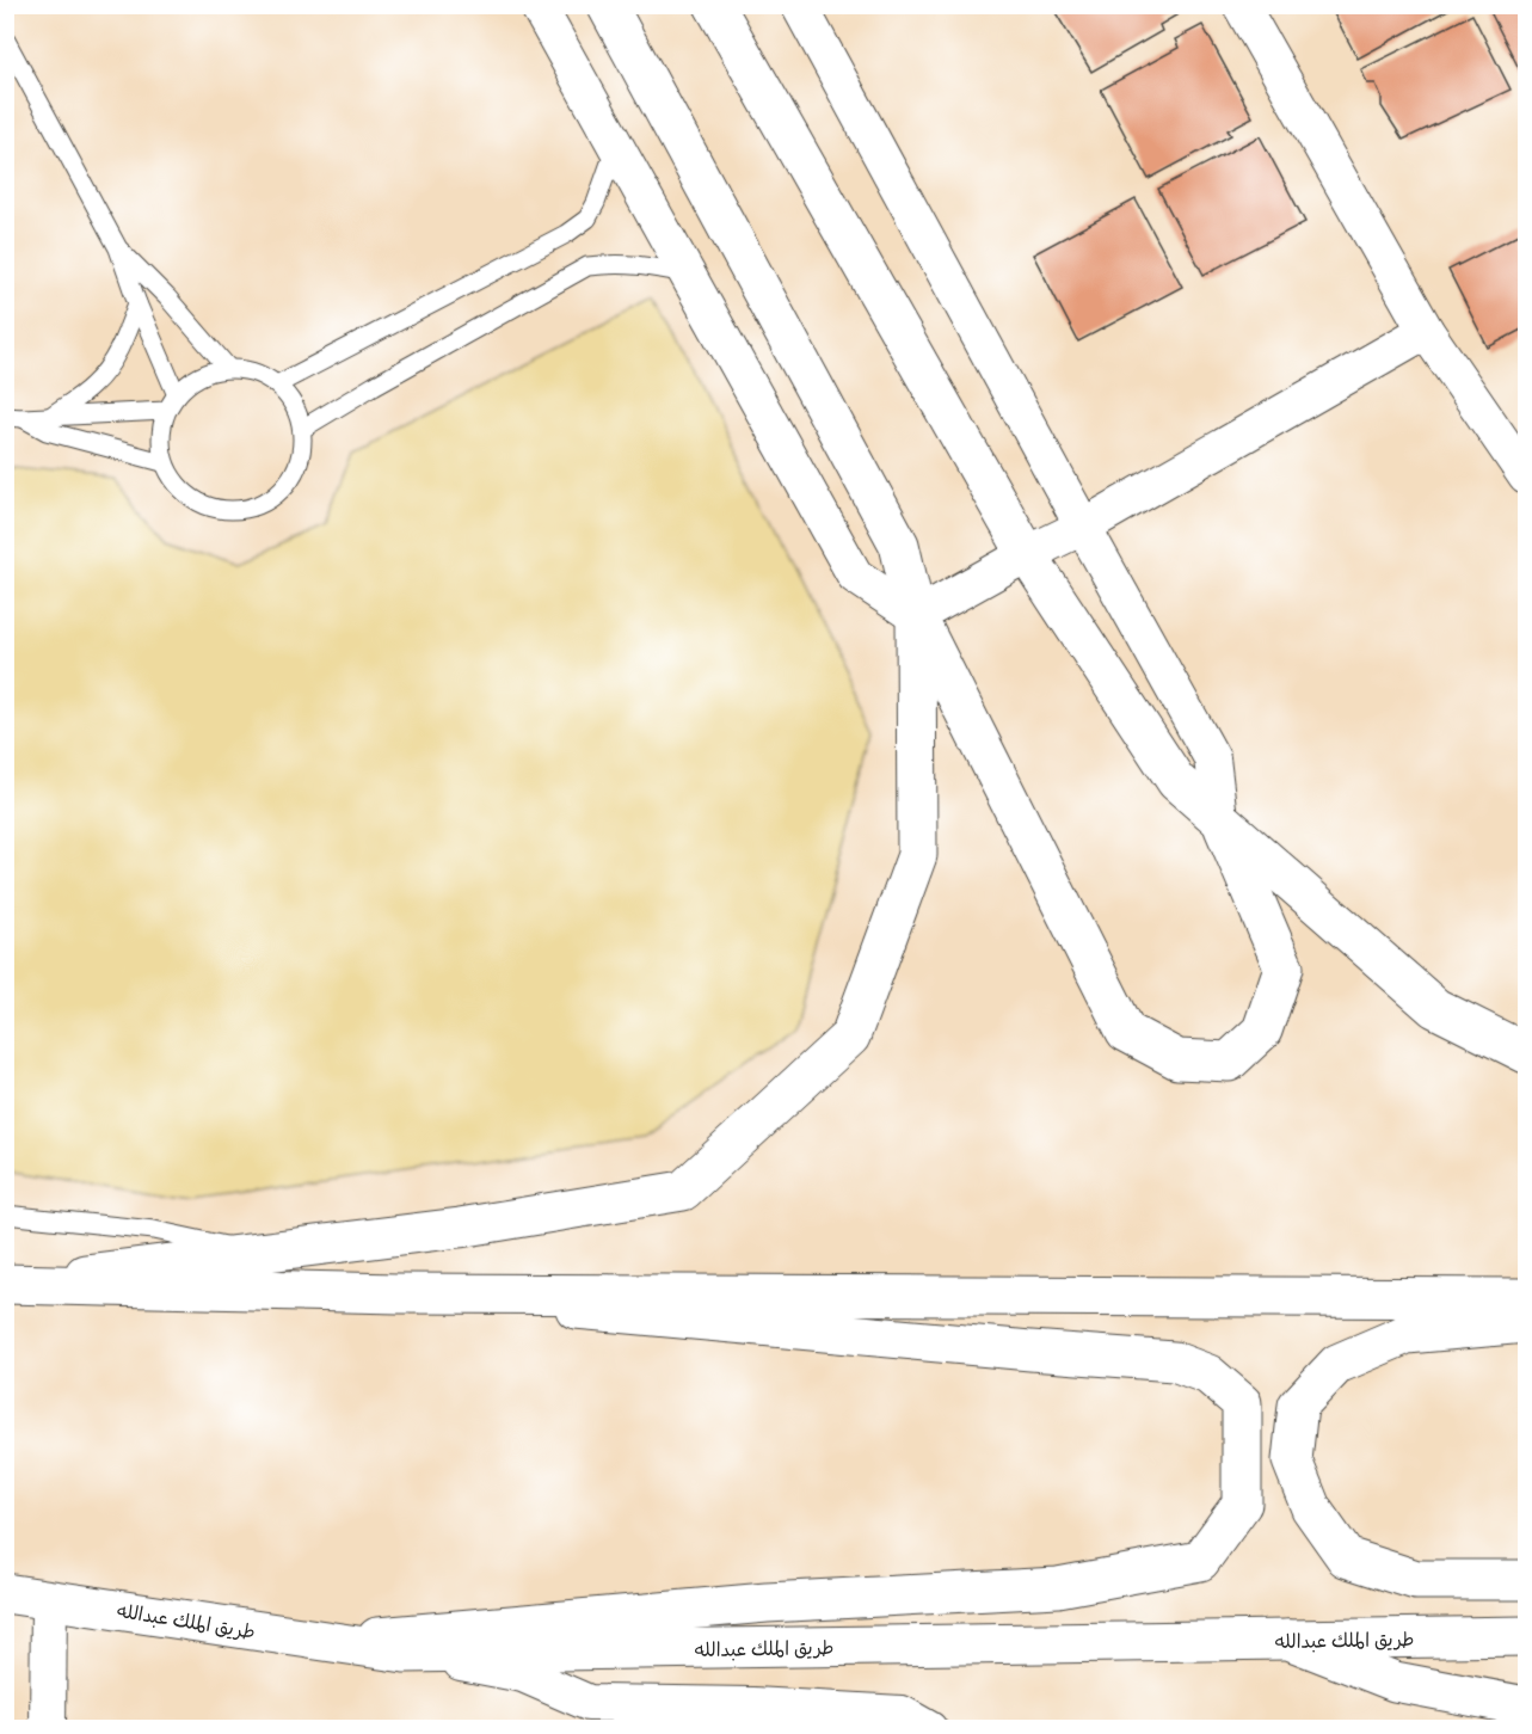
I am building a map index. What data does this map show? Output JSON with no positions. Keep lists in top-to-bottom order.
{
  "streets": {
    "main road": ["طريق الملك عبدالله"]
  }
}
